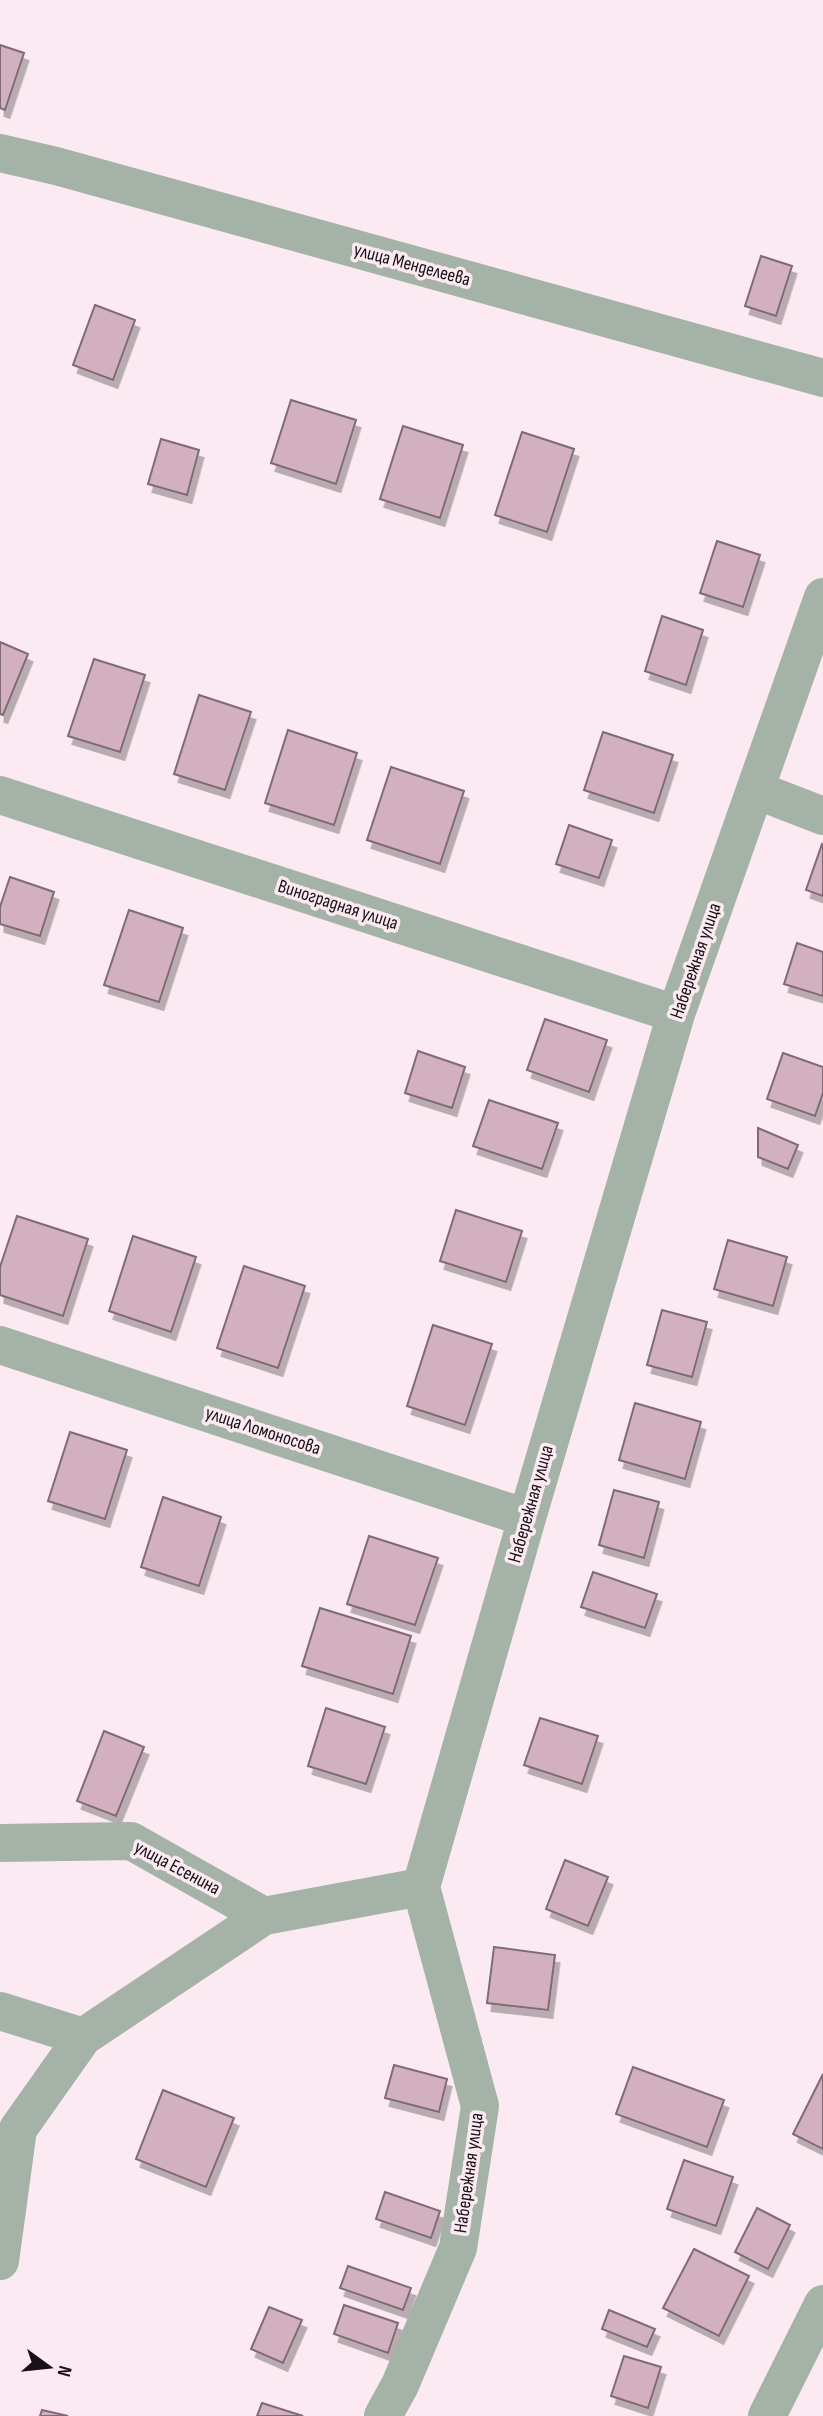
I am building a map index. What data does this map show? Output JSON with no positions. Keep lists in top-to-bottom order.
{
  "streets": {
    "street": [
      "улица Менделеева",
      "Виноградная улица",
      "Набережная улица",
      "улица Ломоносова",
      "улица Есенина"
    ]
  },
  "crossings": [
    ["Виноградная улица", "Набережная улица"],
    ["Набережная улица", "улица Ломоносова"]
  ],
  "north": "right"
}
